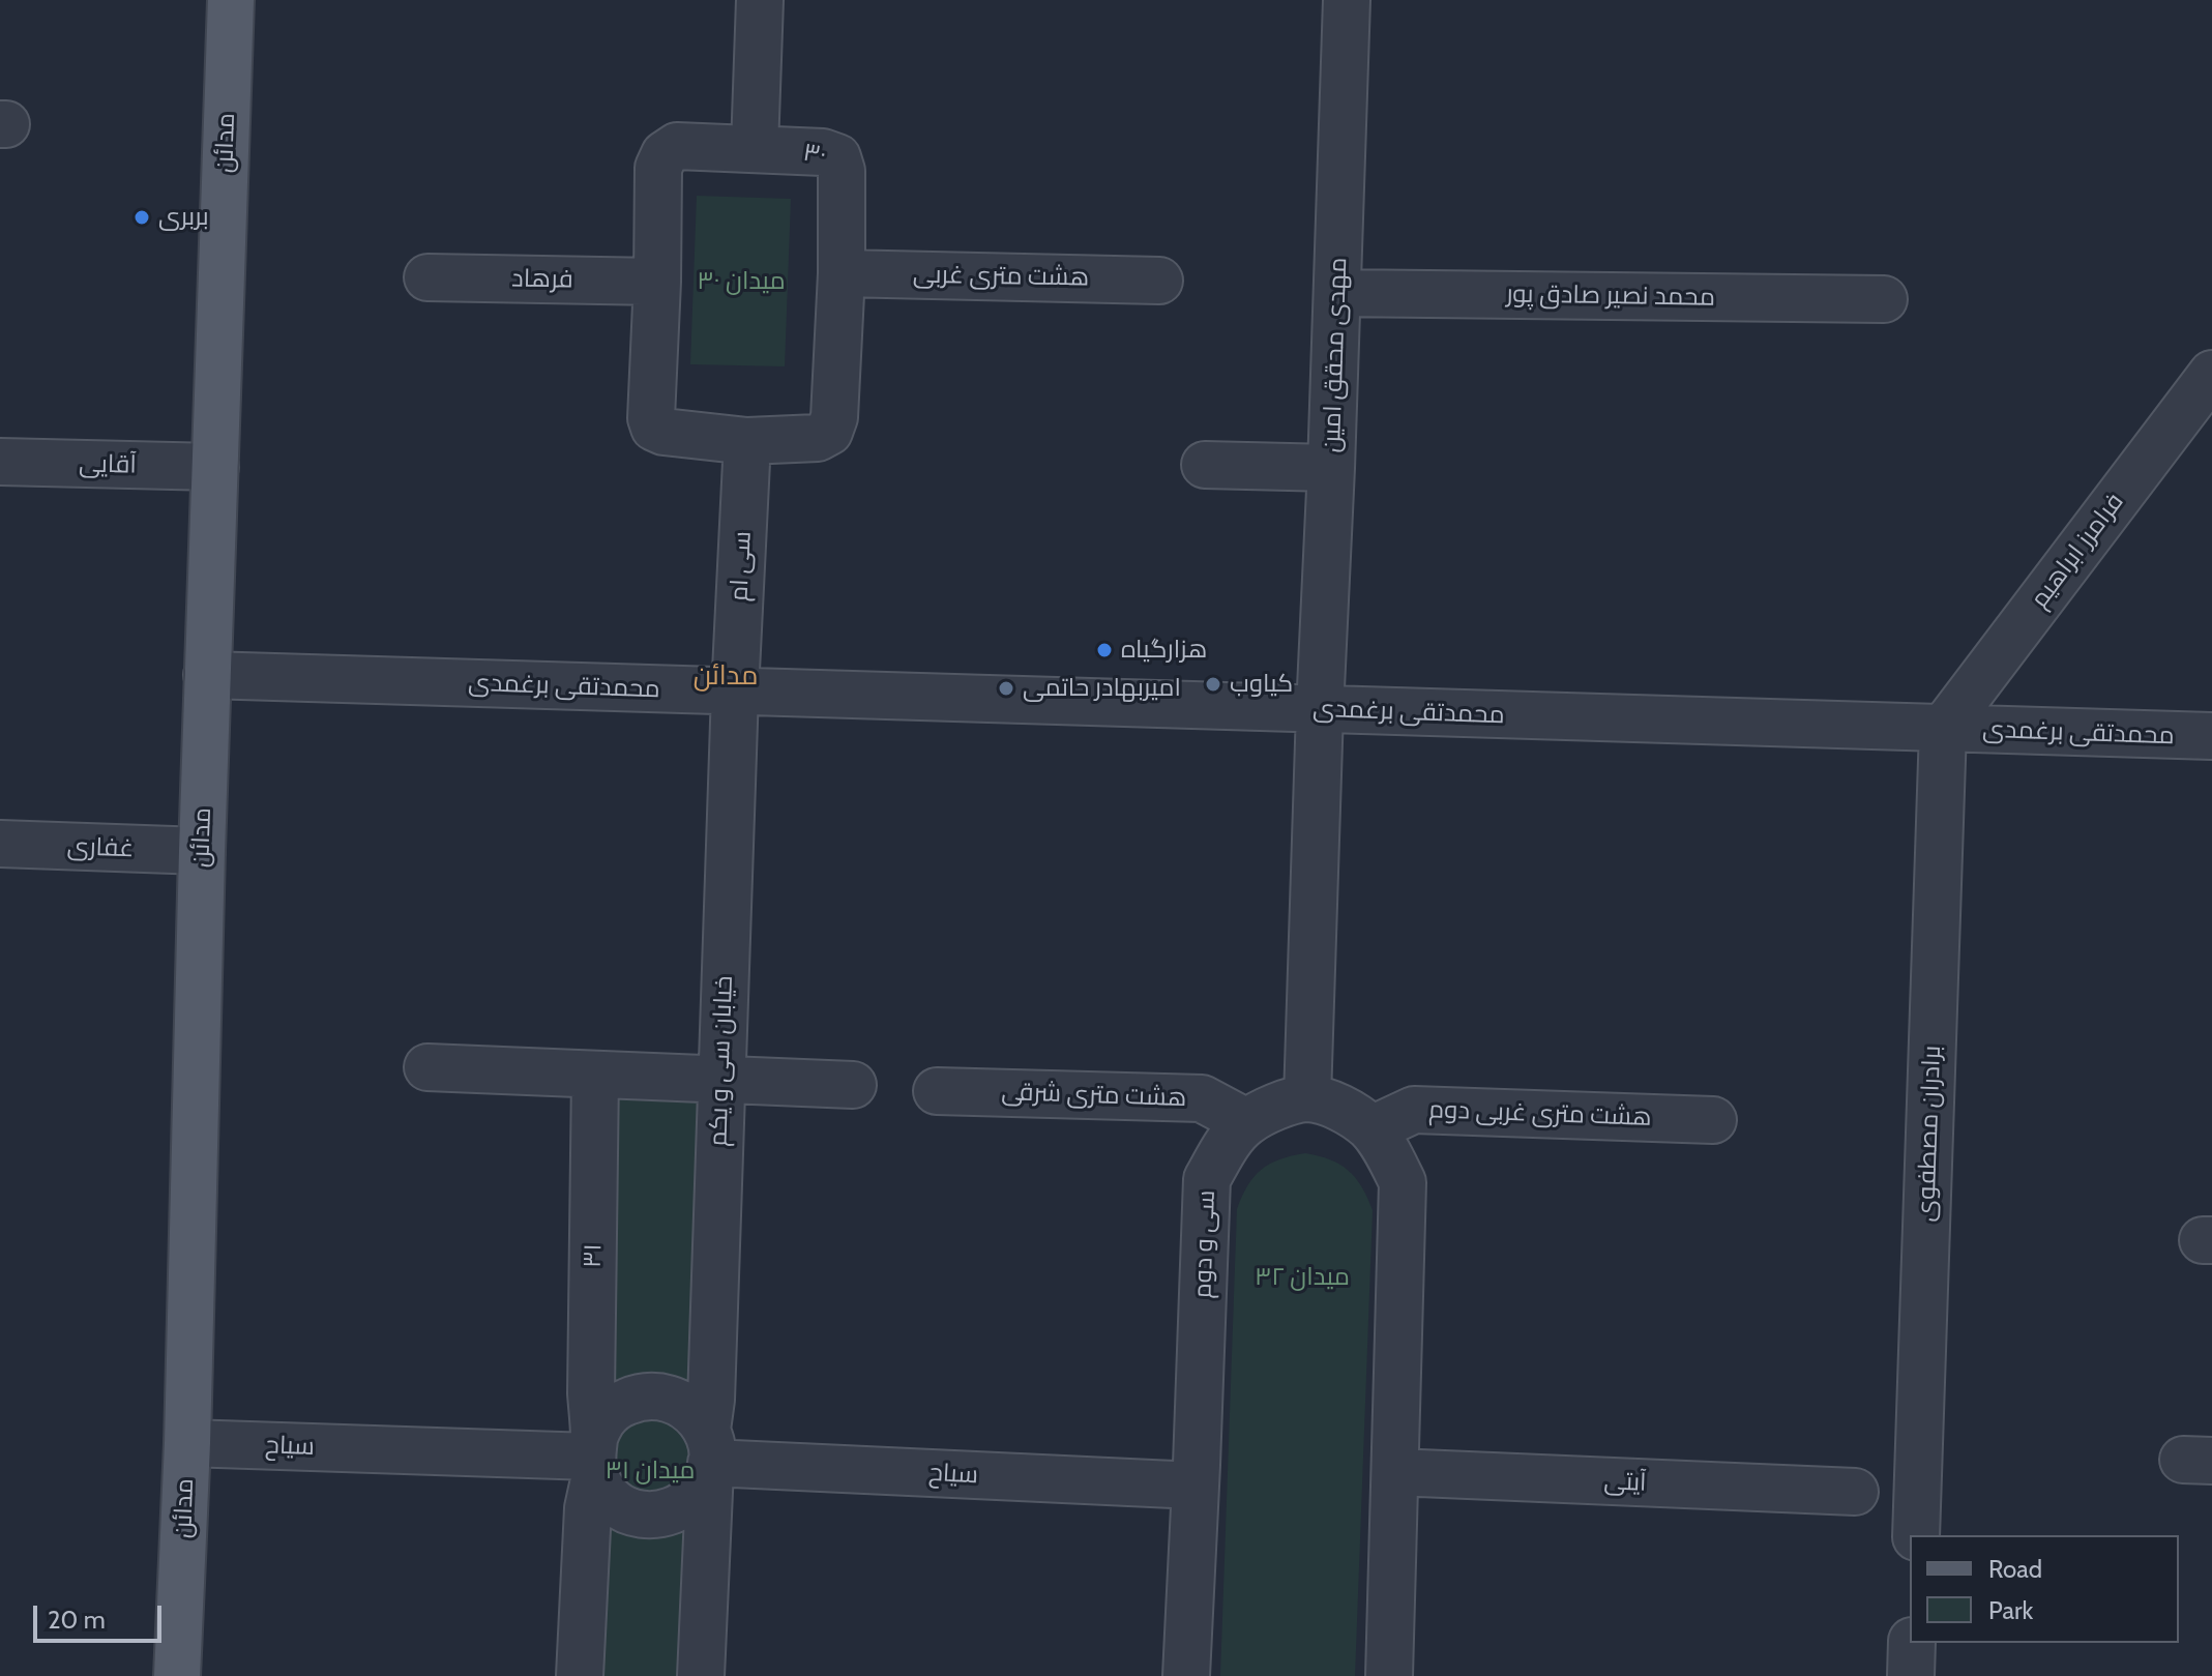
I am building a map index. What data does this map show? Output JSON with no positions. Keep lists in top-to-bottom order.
{
  "streets": {
    "main road": ["مدائن"],
    "street": [
      "۳۰",
      "هشت متری غربی",
      "فرهاد",
      "محمد نصیر صادق پور",
      "مهدی محقق امین",
      "آقایی",
      "فرامرز ابراهیم",
      "سی ام",
      "محمدتقی برغمدی",
      "غفاری",
      "خیابان سی و یکم",
      "هشت متری شرقی",
      "هشت متری غربی دوم",
      "برادران مصطفوی",
      "سی و دوم",
      "۳۱",
      "سیاح",
      "آیتی"
    ]
  },
  "crossings": [
    ["مدائن", "آقایی"],
    ["مدائن", "محمدتقی برغمدی"],
    ["مدائن", "غفاری"],
    ["مدائن", "سیاح"],
    ["۳۰", "هشت متری غربی"],
    ["۳۰", "فرهاد"],
    ["۳۰", "سی ام"],
    ["محمد نصیر صادق پور", "مهدی محقق امین"],
    ["مهدی محقق امین", "محمدتقی برغمدی"],
    ["مهدی محقق امین", "سی و دوم"],
    ["فرامرز ابراهیم", "محمدتقی برغمدی"],
    ["فرامرز ابراهیم", "برادران مصطفوی"],
    ["سی ام", "محمدتقی برغمدی"],
    ["سی ام", "خیابان سی و یکم"],
    ["محمدتقی برغمدی", "خیابان سی و یکم"],
    ["محمدتقی برغمدی", "برادران مصطفوی"],
    ["خیابان سی و یکم", "۳۱"],
    ["خیابان سی و یکم", "سیاح"],
    ["هشت متری شرقی", "سی و دوم"],
    ["سی و دوم", "سیاح"],
    ["۳۱", "سیاح"]
  ],
  "districts": ["مدائن"],
  "parks": ["میدان ۳۰", "میدان ۳۲", "میدان ۳۱"],
  "places": [
    "بربری",
    "هزارگیاه",
    "کیاوب",
    "امیربهادر حاتمی"
  ],
  "legend": ["Road", "Park"],
  "scale_bar": "20 m"
}
